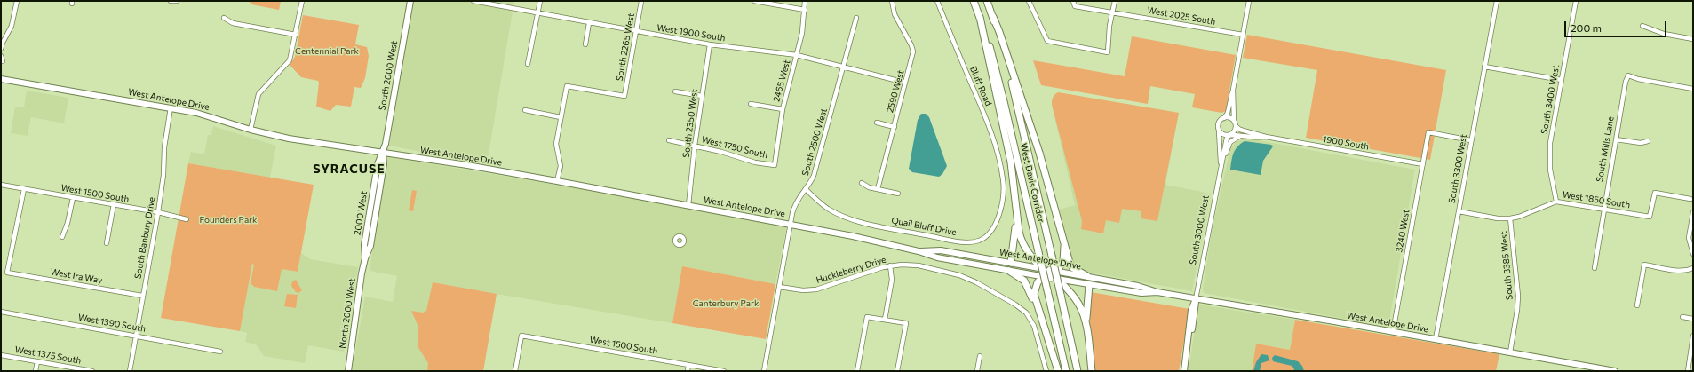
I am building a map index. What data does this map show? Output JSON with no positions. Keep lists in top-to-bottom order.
{
  "streets": {
    "highway": ["West Davis Corridor"],
    "main road": [
      "South 2000 West",
      "West Antelope Drive",
      "2000 West",
      "South 3000 West",
      "North 2000 West"
    ],
    "street": [
      "West 2025 South",
      "West 1900 South",
      "South 2265 West",
      "2465 West",
      "Bluff Road",
      "2590 West",
      "South 3400 West",
      "South 2350 West",
      "South 2500 West",
      "1900 South",
      "West 1750 South",
      "South Mills Lane",
      "South 3300 West",
      "West 1500 South",
      "West 1850 South",
      "Quail Bluff Drive",
      "3240 West",
      "South Banbury Drive",
      "South 3385 West",
      "Huckleberry Drive",
      "West Ira Way",
      "West 1390 South",
      "West 1375 South"
    ]
  },
  "crossings": [
    ["West 1900 South", "South 2265 West"],
    ["West 1900 South", "2465 West"],
    ["West 1900 South", "2590 West"],
    ["West 1900 South", "South 2350 West"],
    ["West 1900 South", "South 2500 West"],
    ["South 2000 West", "West Antelope Drive"],
    ["South 2000 West", "2000 West"],
    ["2465 West", "West 1750 South"],
    ["Bluff Road", "Quail Bluff Drive"],
    ["West Antelope Drive", "South 2350 West"],
    ["West Antelope Drive", "South 2500 West"],
    ["West Antelope Drive", "South 3300 West"],
    ["West Antelope Drive", "2000 West"],
    ["West Antelope Drive", "South 3000 West"],
    ["West Antelope Drive", "3240 West"],
    ["West Antelope Drive", "South Banbury Drive"],
    ["West Antelope Drive", "South 3385 West"],
    ["South 3400 West", "West 1850 South"],
    ["South 2350 West", "West 1750 South"],
    ["South 2500 West", "Quail Bluff Drive"],
    ["South 2500 West", "Huckleberry Drive"],
    ["1900 South", "3240 West"],
    ["South Mills Lane", "West 1850 South"],
    ["South 3300 West", "West 1850 South"],
    ["South 3300 West", "3240 West"],
    ["West 1500 South", "South Banbury Drive"],
    ["West 1500 South", "West Ira Way"],
    ["West 1850 South", "South 3385 West"],
    ["2000 West", "North 2000 West"],
    ["South Banbury Drive", "West Ira Way"],
    ["South Banbury Drive", "West 1390 South"]
  ],
  "districts": ["SYRACUSE"],
  "parks": ["Centennial Park", "Founders Park", "Canterbury Park"],
  "scale_bar": "200 m"
}
